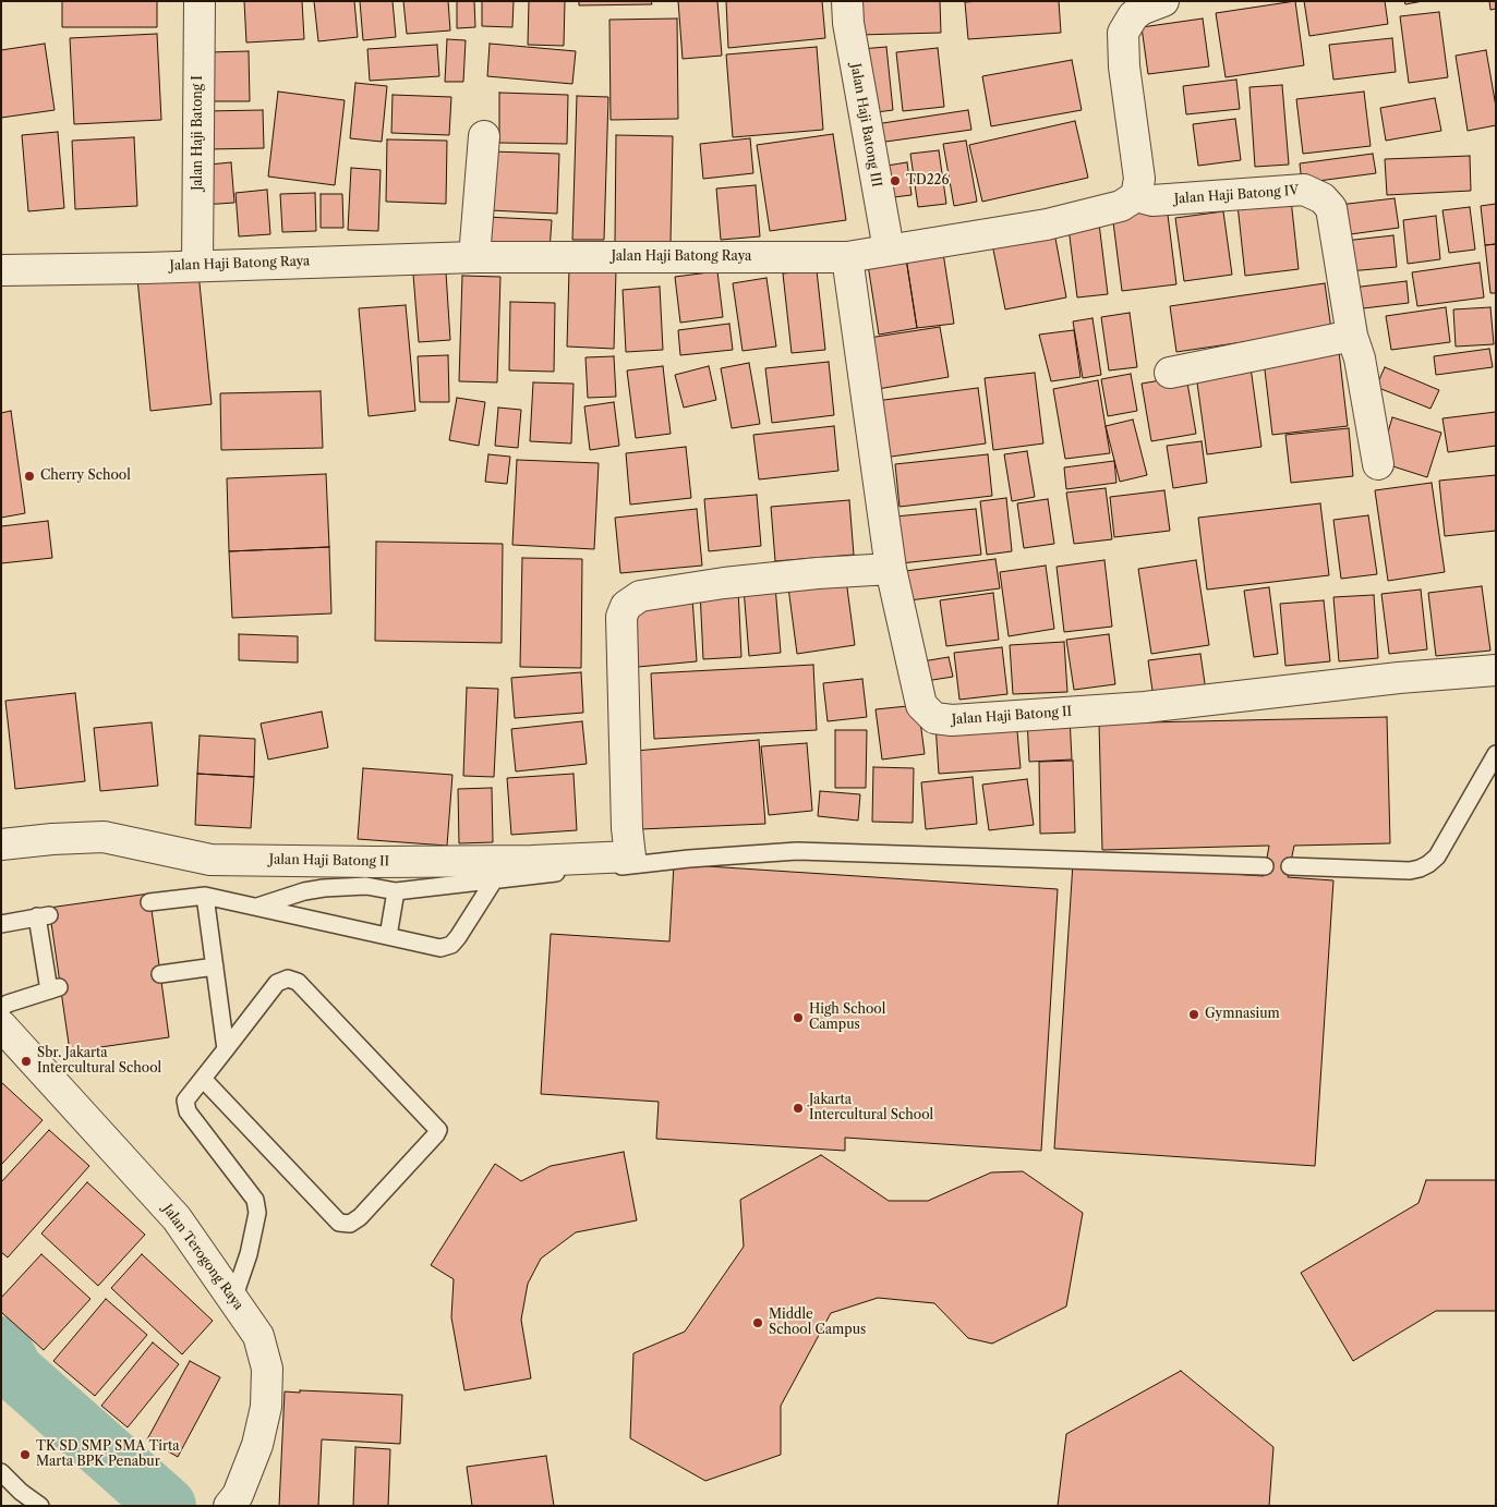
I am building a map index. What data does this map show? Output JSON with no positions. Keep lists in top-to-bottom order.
{
  "streets": {
    "street": [
      "Jalan Haji Batong III",
      "Jalan Haji Batong I",
      "Jalan Haji Batong IV",
      "Jalan Haji Batong Raya",
      "Jalan Haji Batong II",
      "Jalan Terogong Raya"
    ]
  },
  "crossings": [
    ["Jalan Haji Batong III", "Jalan Haji Batong Raya"],
    ["Jalan Haji Batong I", "Jalan Haji Batong Raya"],
    ["Jalan Haji Batong IV", "Jalan Haji Batong Raya"],
    ["Jalan Haji Batong Raya", "Jalan Haji Batong II"]
  ],
  "places": [
    "TD226",
    "Cherry School",
    "Gymnasium",
    "High School Campus",
    "Sbr. Jakarta Intercultural School",
    "Jakarta Intercultural School",
    "Middle School Campus",
    "TK SD SMP SMA Tirta Marta BPK Penabur"
  ]
}
